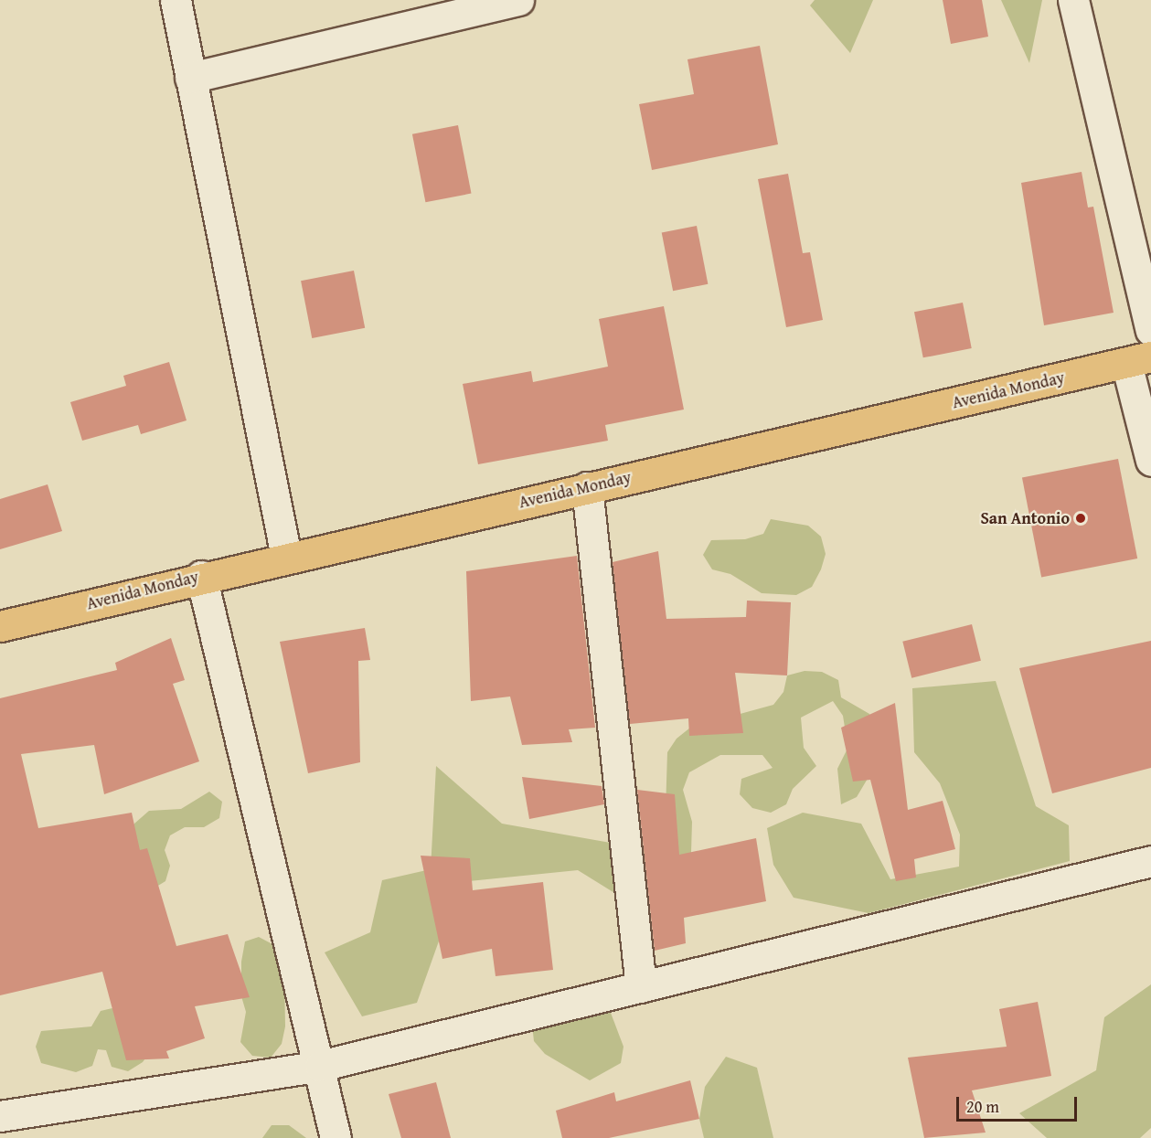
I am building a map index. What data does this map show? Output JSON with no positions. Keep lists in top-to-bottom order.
{
  "streets": {
    "main road": ["Avenida Monday"]
  },
  "places": ["San Antonio"],
  "scale_bar": "20 m"
}
